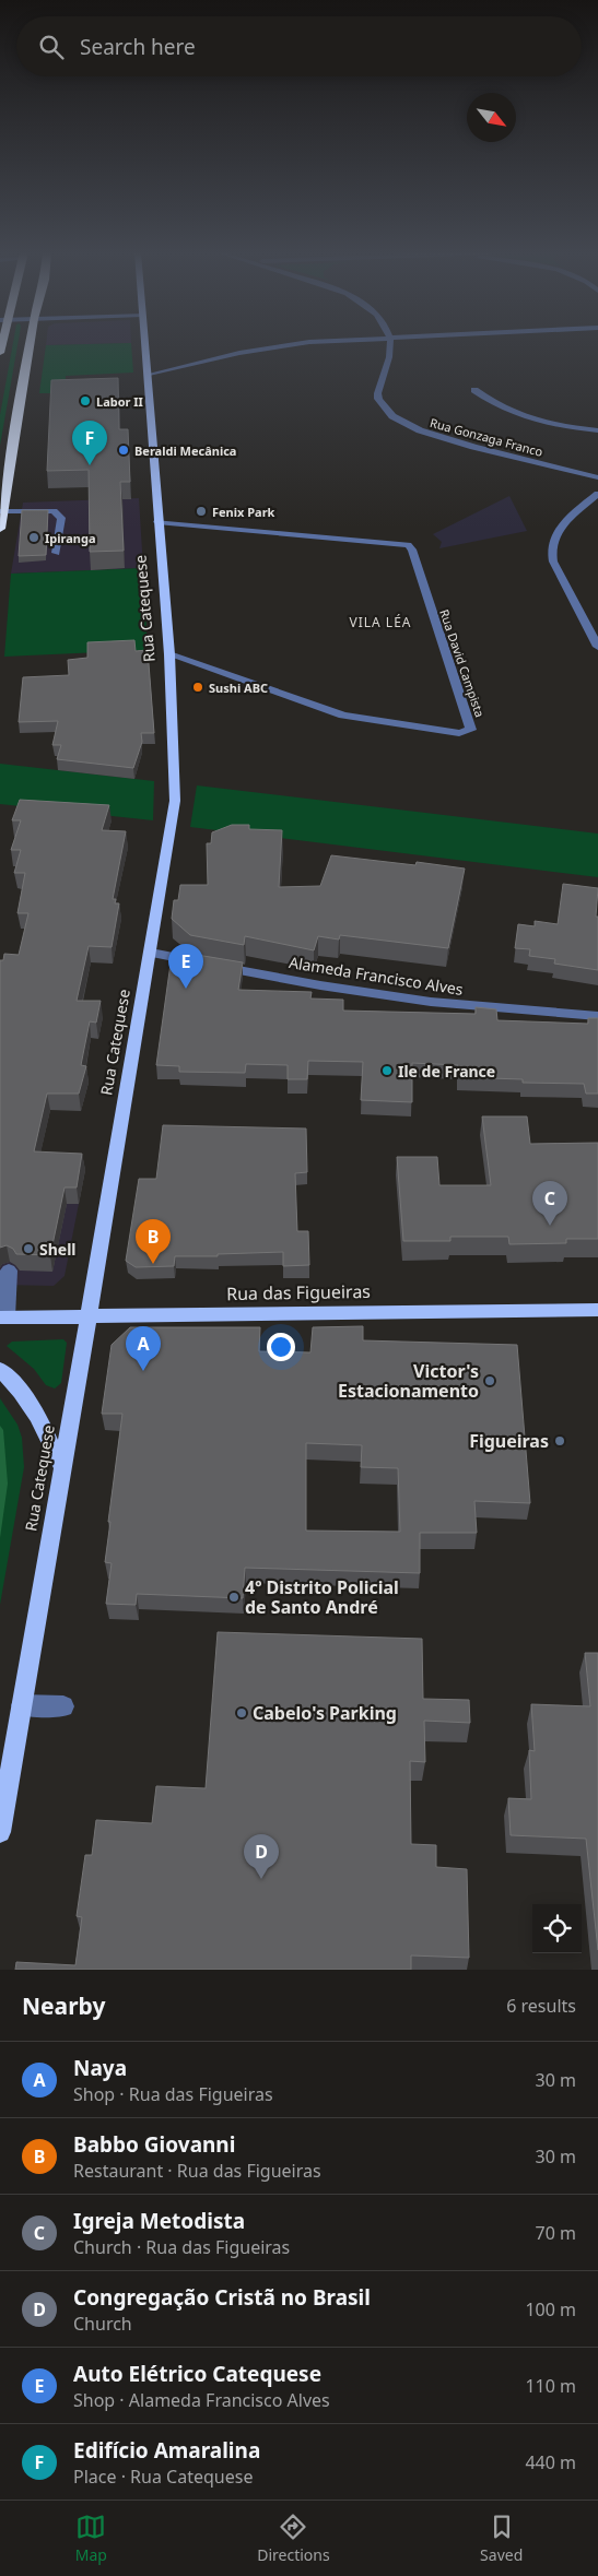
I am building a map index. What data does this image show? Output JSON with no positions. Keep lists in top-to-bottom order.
{
  "streets": {
    "main road": ["Rua Catequese", "Rua das Figueiras"],
    "street": ["Rua Gonzaga Franco", "Rua David Campista", "Alameda Francisco Alves"]
  },
  "crossings": [
    ["Rua Catequese", "Rua David Campista"],
    ["Rua Catequese", "Alameda Francisco Alves"],
    ["Rua Catequese", "Rua das Figueiras"]
  ],
  "districts": ["VILA LÉA"],
  "places": [
    "Labor II",
    "Beraldi Mecânica",
    "Fenix Park",
    "Ipiranga",
    "Sushi ABC",
    "Ile de France",
    "Shell",
    "Victor's Estacionamento",
    "Figueiras",
    "4º Distrito Policial de Santo André",
    "Cabelo's Parking"
  ],
  "north": "bottom right",
  "page": {
    "search": "Search here",
    "pins": [
      "F",
      "E",
      "C",
      "B",
      "A",
      "D"
    ],
    "heading": ["Nearby", "6 results"],
    "list": [
      {
        "mark": "A",
        "name": "Naya",
        "note": "Shop · Rua das Figueiras",
        "value": "30 m"
      },
      {
        "mark": "B",
        "name": "Babbo Giovanni",
        "note": "Restaurant · Rua das Figueiras",
        "value": "30 m"
      },
      {
        "mark": "C",
        "name": "Igreja Metodista",
        "note": "Church · Rua das Figueiras",
        "value": "70 m"
      },
      {
        "mark": "D",
        "name": "Congregação Cristã no Brasil",
        "note": "Church",
        "value": "100 m"
      },
      {
        "mark": "E",
        "name": "Auto Elétrico Catequese",
        "note": "Shop · Alameda Francisco Alves",
        "value": "110 m"
      },
      {
        "mark": "F",
        "name": "Edifício Amaralina",
        "note": "Place · Rua Catequese",
        "value": "440 m"
      }
    ],
    "nav": ["Map", "Directions", "Saved"]
  }
}
